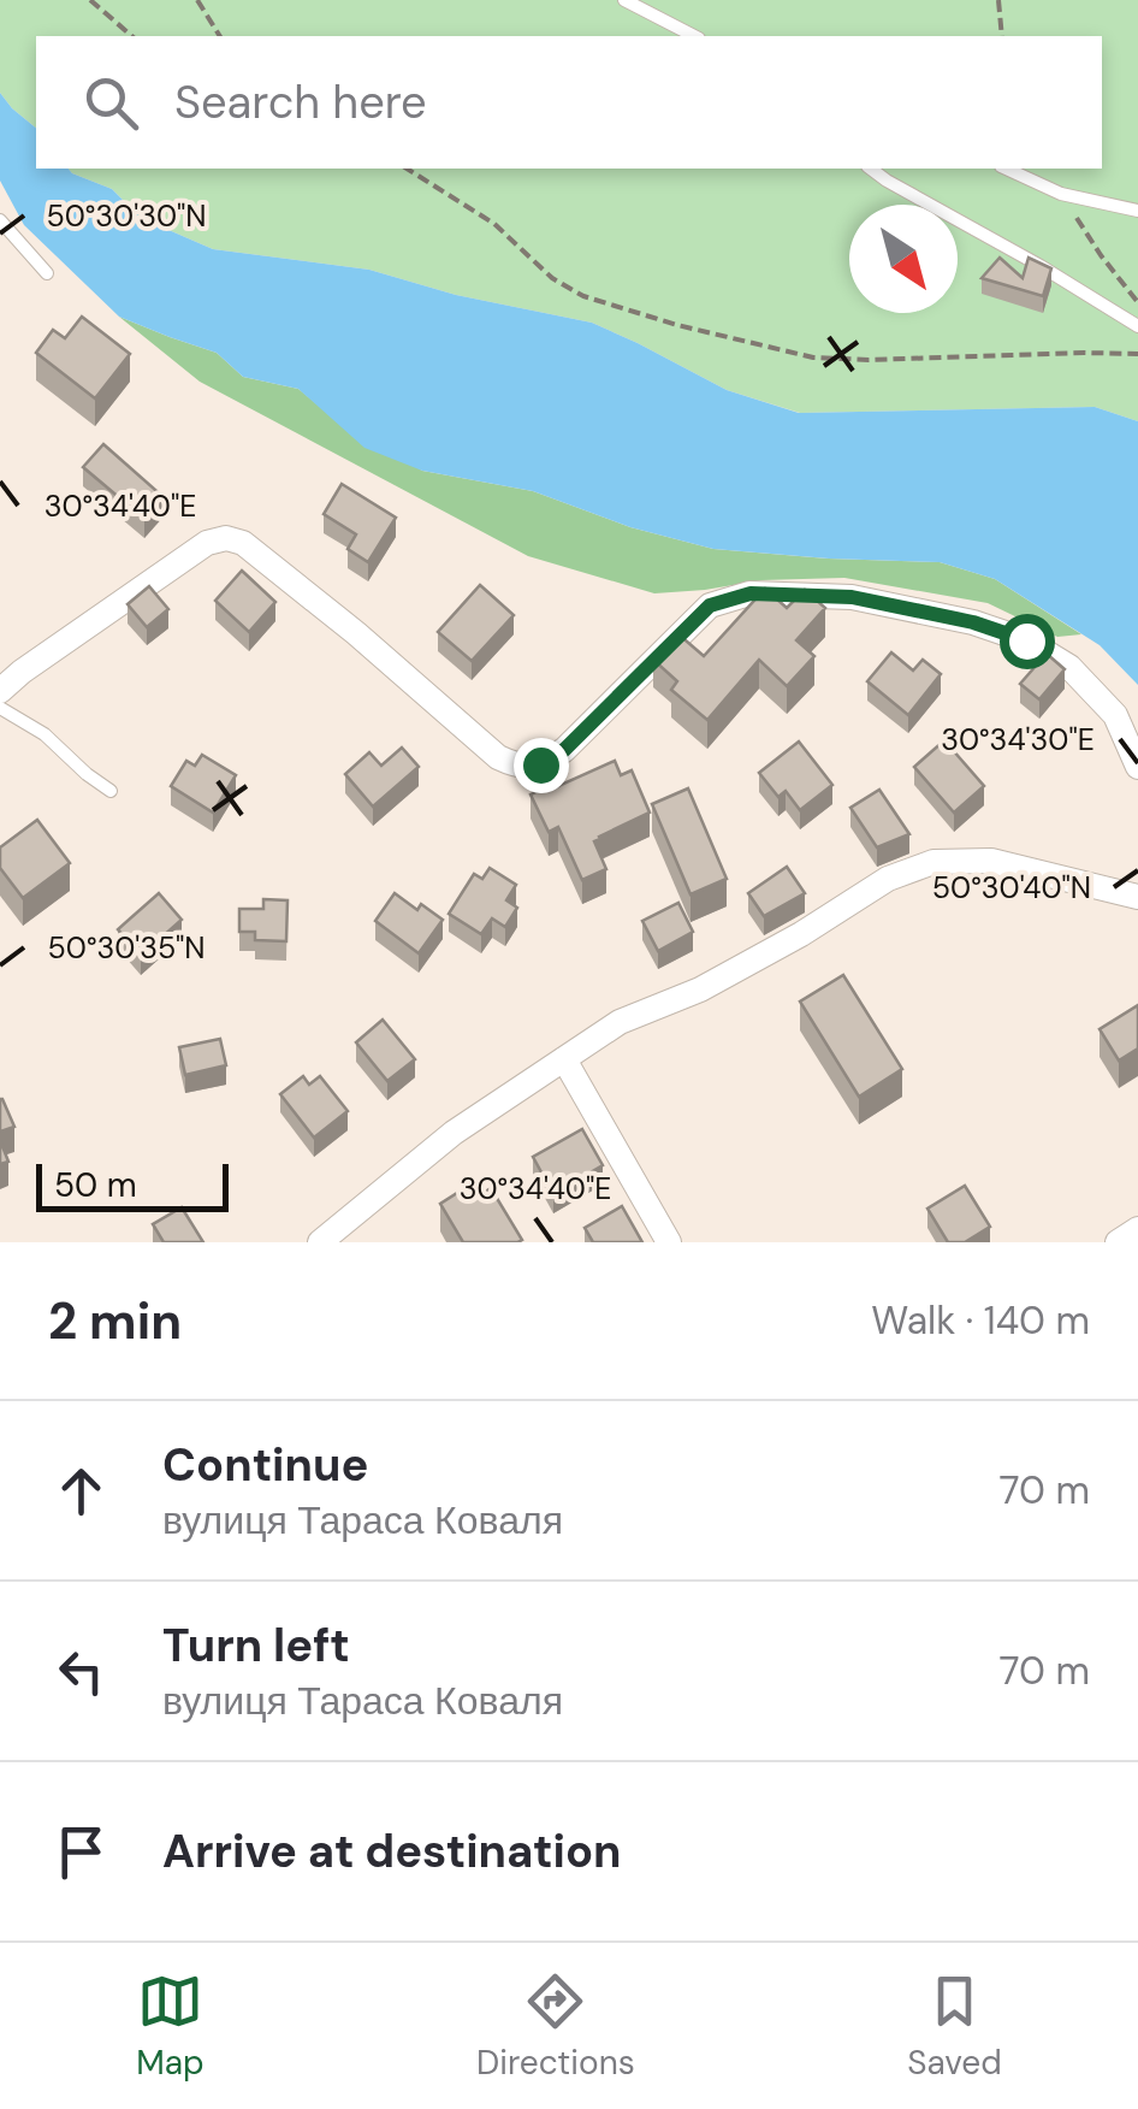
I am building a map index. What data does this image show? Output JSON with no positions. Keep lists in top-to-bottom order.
{
  "scale_bar": "50 m",
  "north": "bottom right",
  "page": {
    "search": "Search here",
    "scale": "50 m",
    "heading": ["2 min", "Walk · 140 m"],
    "list": [
      ["Continue", "вулиця Тараса Коваля", "70 m"],
      ["Turn left", "вулиця Тараса Коваля", "70 m"],
      "Arrive at destination"
    ],
    "nav": ["Map", "Directions", "Saved"]
  },
  "coordinates": [
    "50°30'30\"N",
    "30°34'40\"E",
    "30°34'30\"E",
    "50°30'40\"N",
    "50°30'35\"N"
  ]
}
